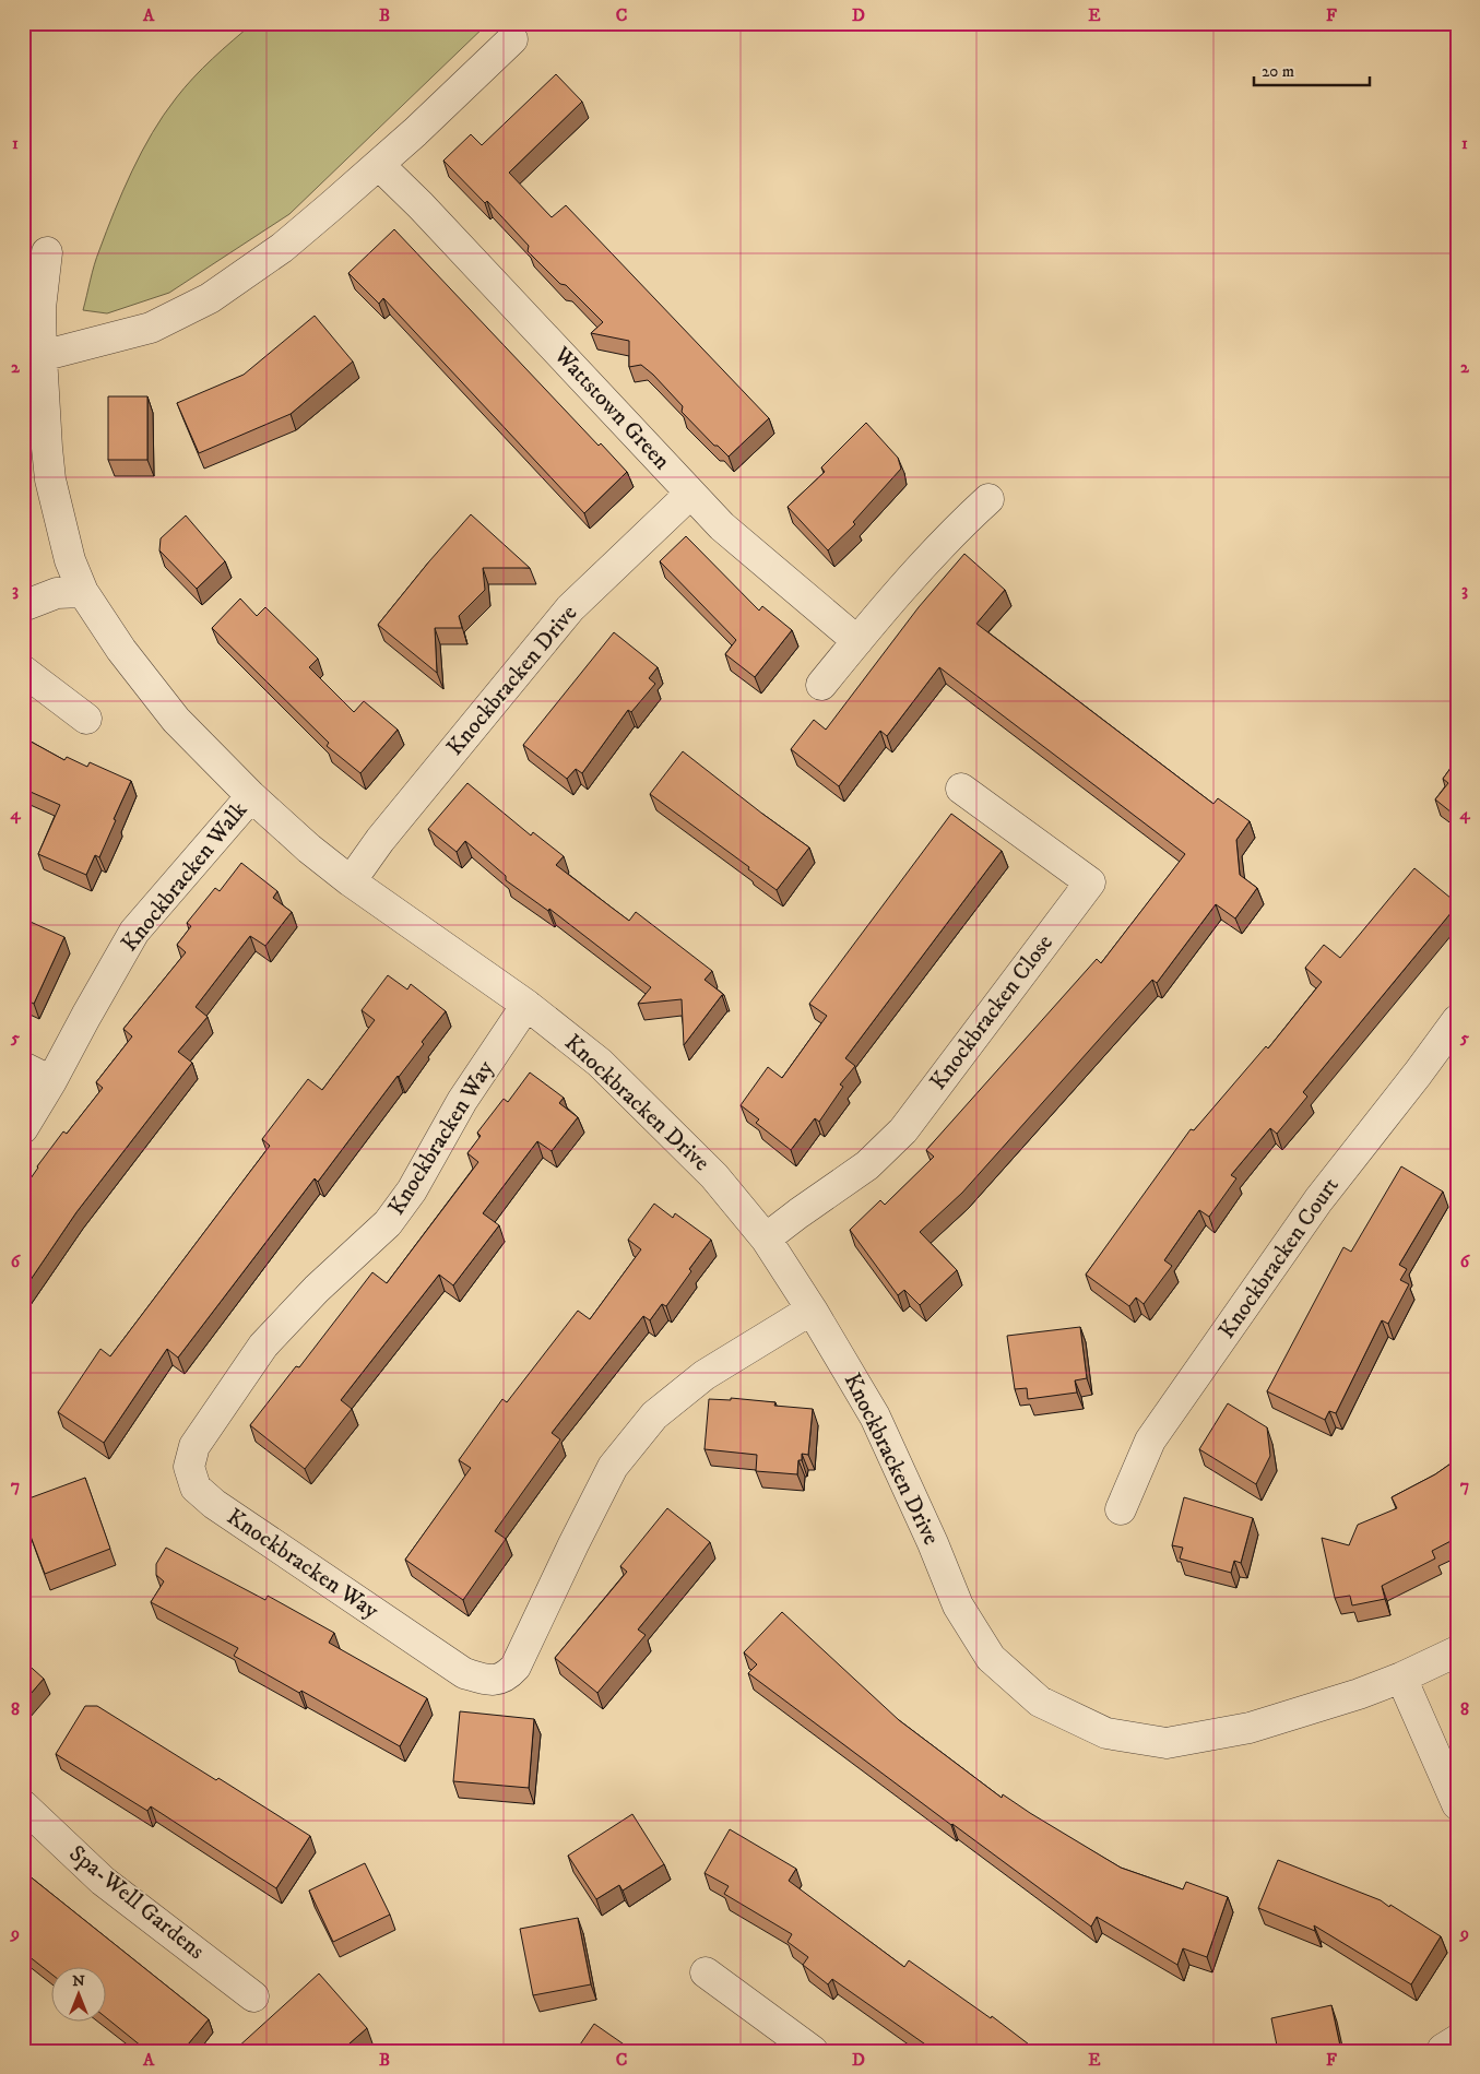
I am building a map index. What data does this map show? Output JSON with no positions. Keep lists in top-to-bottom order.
{
  "streets": {
    "street": [
      "Wattstown Green",
      "Knockbracken Drive",
      "Knockbracken Walk",
      "Knockbracken Close",
      "Knockbracken Way",
      "Knockbracken Court",
      "Spa-Well Gardens"
    ]
  },
  "crossings": [
    ["Wattstown Green", "Knockbracken Drive"],
    ["Knockbracken Drive", "Knockbracken Walk"],
    ["Knockbracken Drive", "Knockbracken Close"],
    ["Knockbracken Drive", "Knockbracken Way"]
  ],
  "scale_bar": "20 m",
  "north": "top",
  "grid": {
    "columns": [
      "A",
      "B",
      "C",
      "D",
      "E",
      "F"
    ],
    "rows": [
      "1",
      "2",
      "3",
      "4",
      "5",
      "6",
      "7",
      "8",
      "9"
    ]
  }
}
